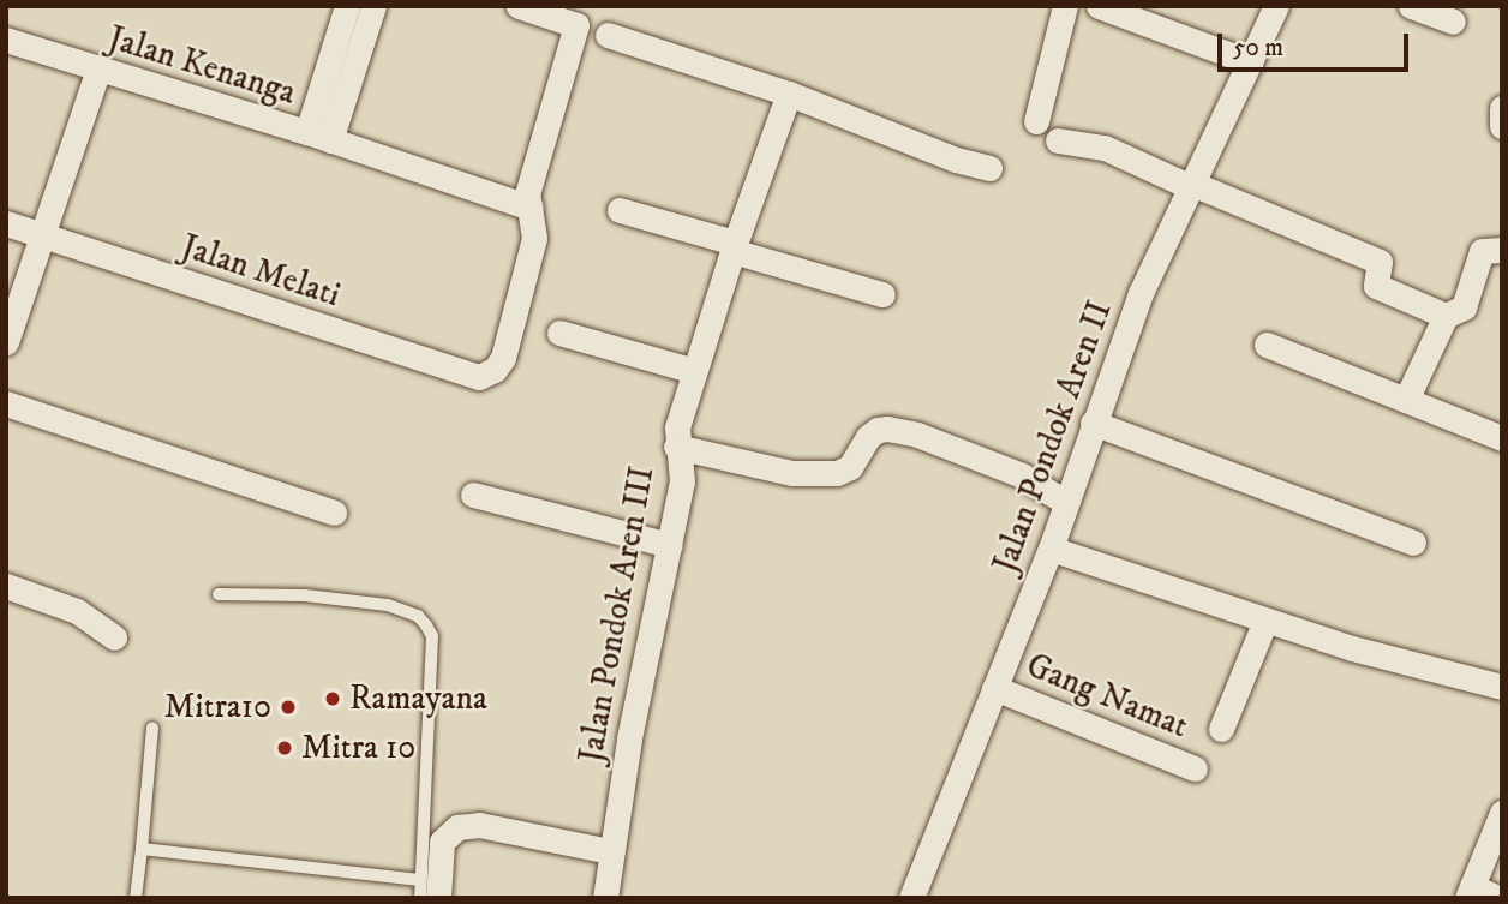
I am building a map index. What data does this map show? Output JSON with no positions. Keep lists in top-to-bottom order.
{
  "streets": {
    "street": [
      "Jalan Kenanga",
      "Jalan Melati",
      "Jalan Pondok Aren II",
      "Jalan Pondok Aren III",
      "Gang Namat"
    ]
  },
  "crossings": [
    ["Jalan Kenanga", "Jalan Melati"],
    ["Jalan Pondok Aren II", "Gang Namat"]
  ],
  "places": ["Ramayana", "Mitra10", "Mitra 10"],
  "scale_bar": "50 m"
}
